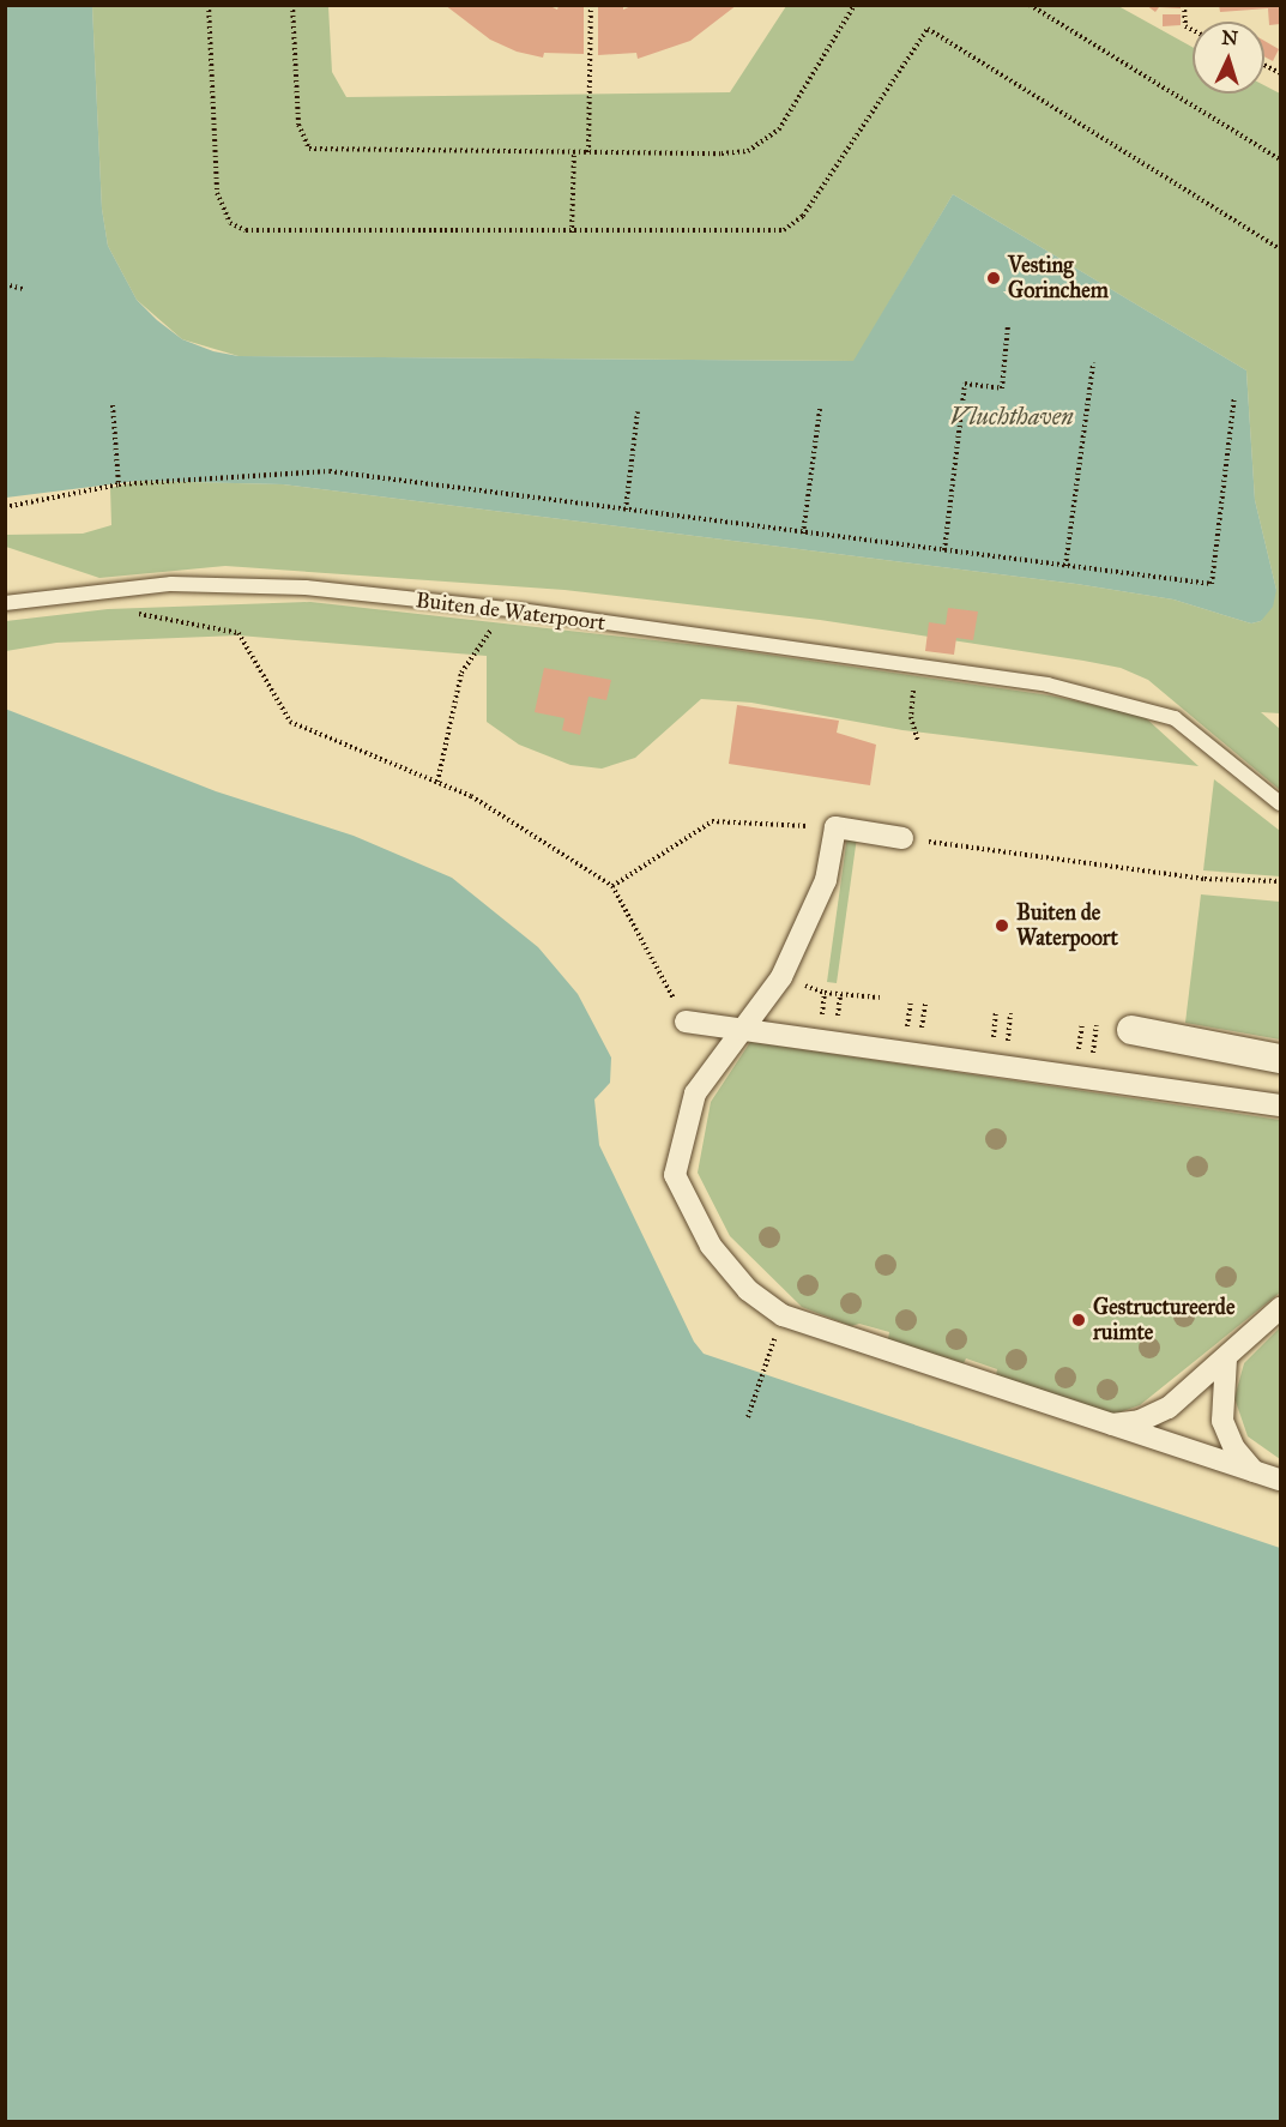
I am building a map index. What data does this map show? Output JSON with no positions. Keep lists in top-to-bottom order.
{
  "streets": {
    "lane": ["Buiten de Waterpoort"]
  },
  "water": ["Vluchthaven"],
  "places": ["Vesting Gorinchem", "Buiten de Waterpoort", "Gestructureerde ruimte"],
  "north": "top"
}
